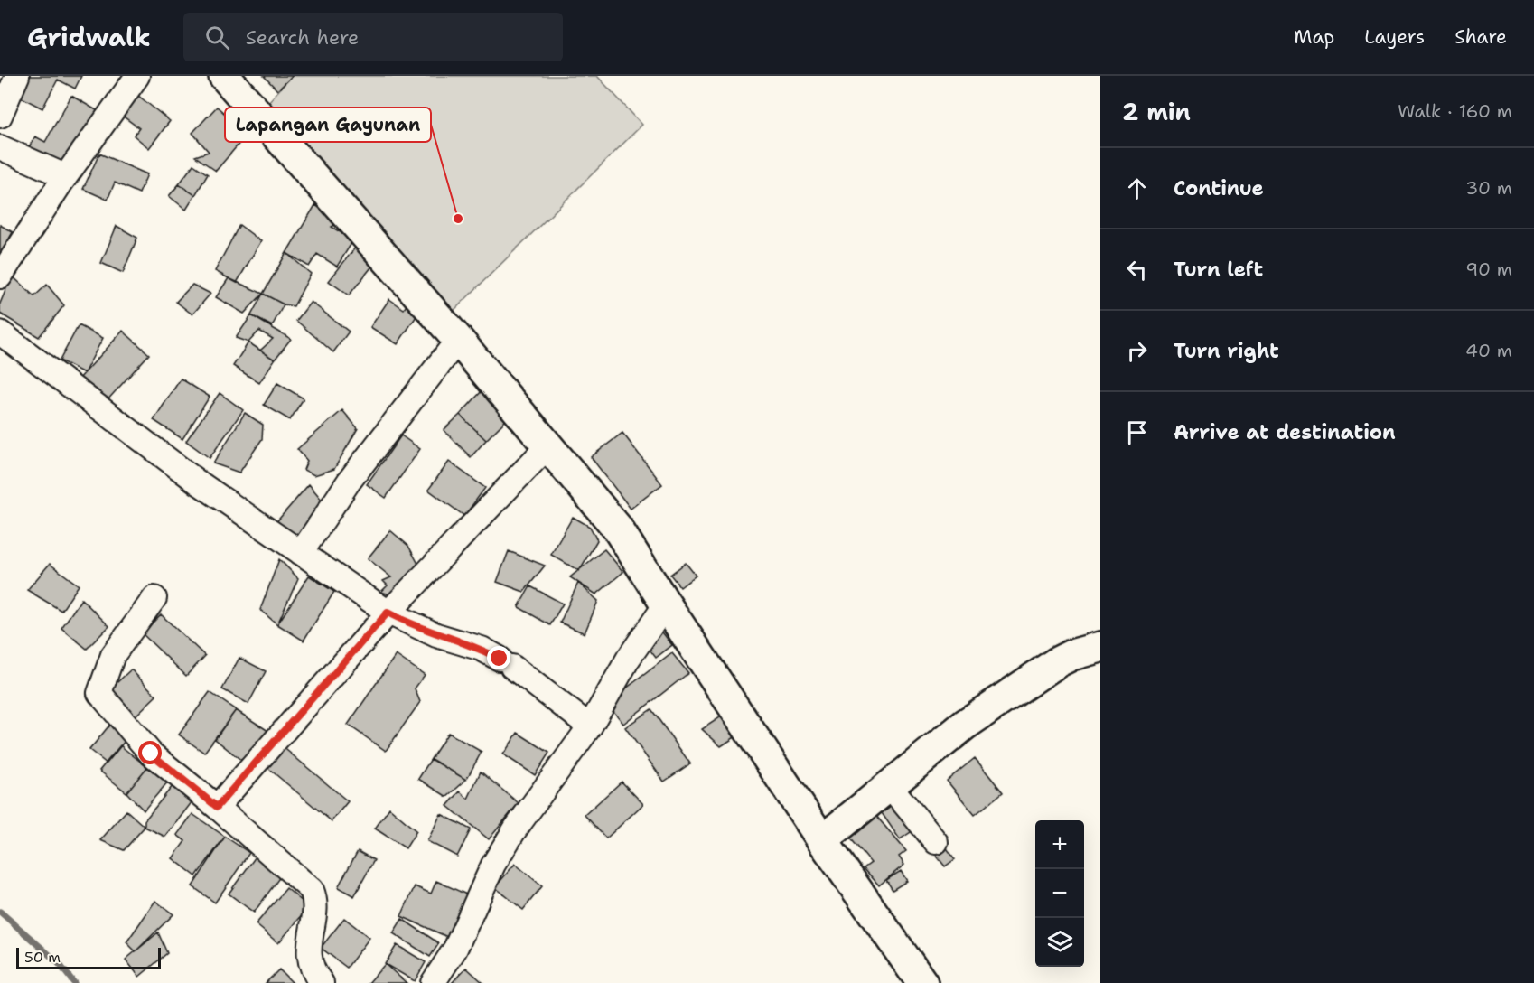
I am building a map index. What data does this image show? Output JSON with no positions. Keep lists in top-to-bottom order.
{
  "places": ["Lapangan Gayunan"],
  "scale_bar": "50 m",
  "page": {
    "header": "Gridwalk",
    "search": "Search here",
    "nav": ["Map", "Layers", "Share"],
    "heading": ["2 min", "Walk · 160 m"],
    "list": [
      ["Continue", "30 m"],
      ["Turn left", "90 m"],
      ["Turn right", "40 m"],
      "Arrive at destination"
    ],
    "map_buttons": ["+", "−"],
    "scale": "50 m"
  }
}
